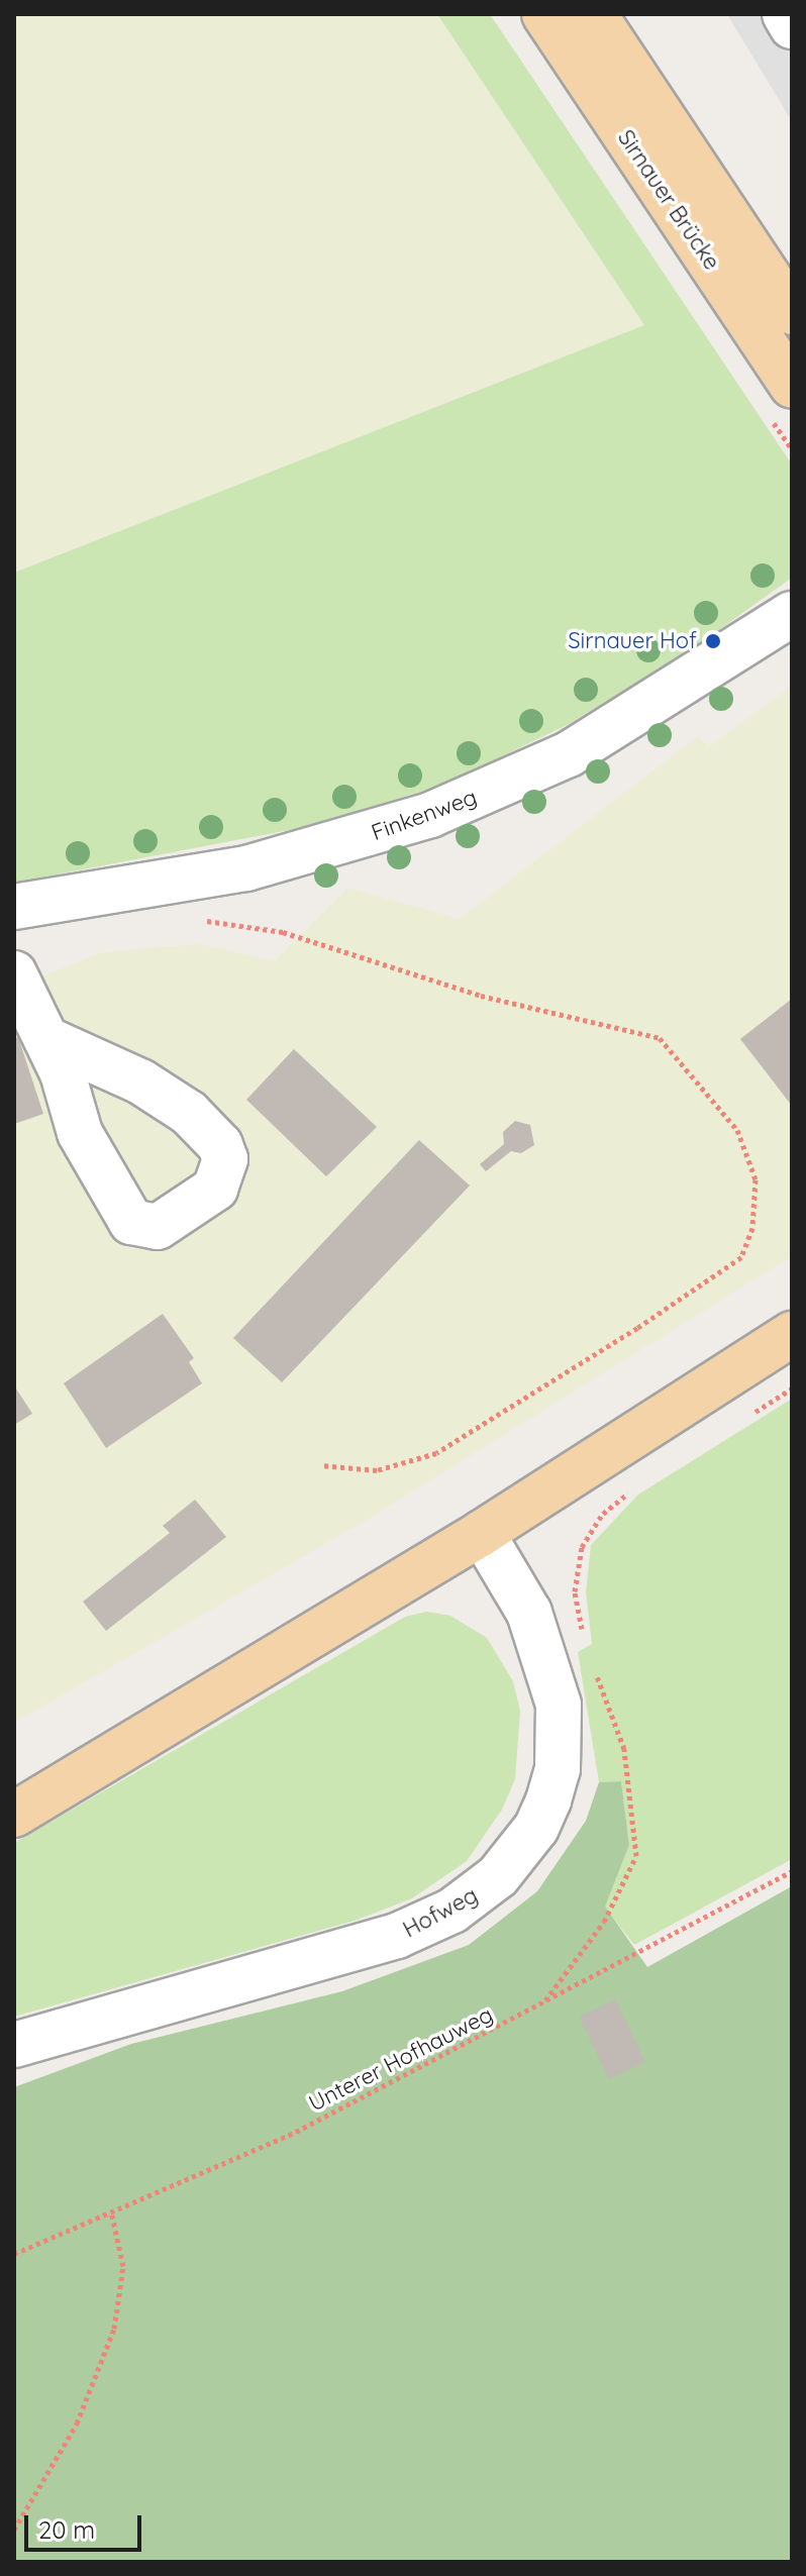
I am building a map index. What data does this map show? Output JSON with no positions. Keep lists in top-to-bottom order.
{
  "streets": {
    "main road": ["Sirnauer Brücke"],
    "street": ["Finkenweg", "Hofweg"],
    "path": ["Unterer Hofhauweg"]
  },
  "places": ["Sirnauer Hof"],
  "scale_bar": "20 m"
}
